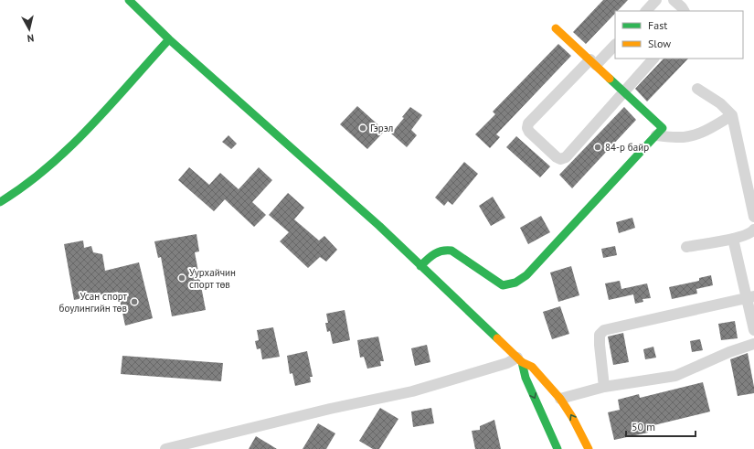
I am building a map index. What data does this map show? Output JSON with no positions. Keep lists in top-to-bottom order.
{
  "places": [
    "Гэрэл",
    "84-р байр",
    "Уурхайчин спорт төв",
    "Усан спорт боулингийн төв"
  ],
  "legend": ["Fast", "Slow"],
  "scale_bar": "50 m",
  "north": "bottom"
}
